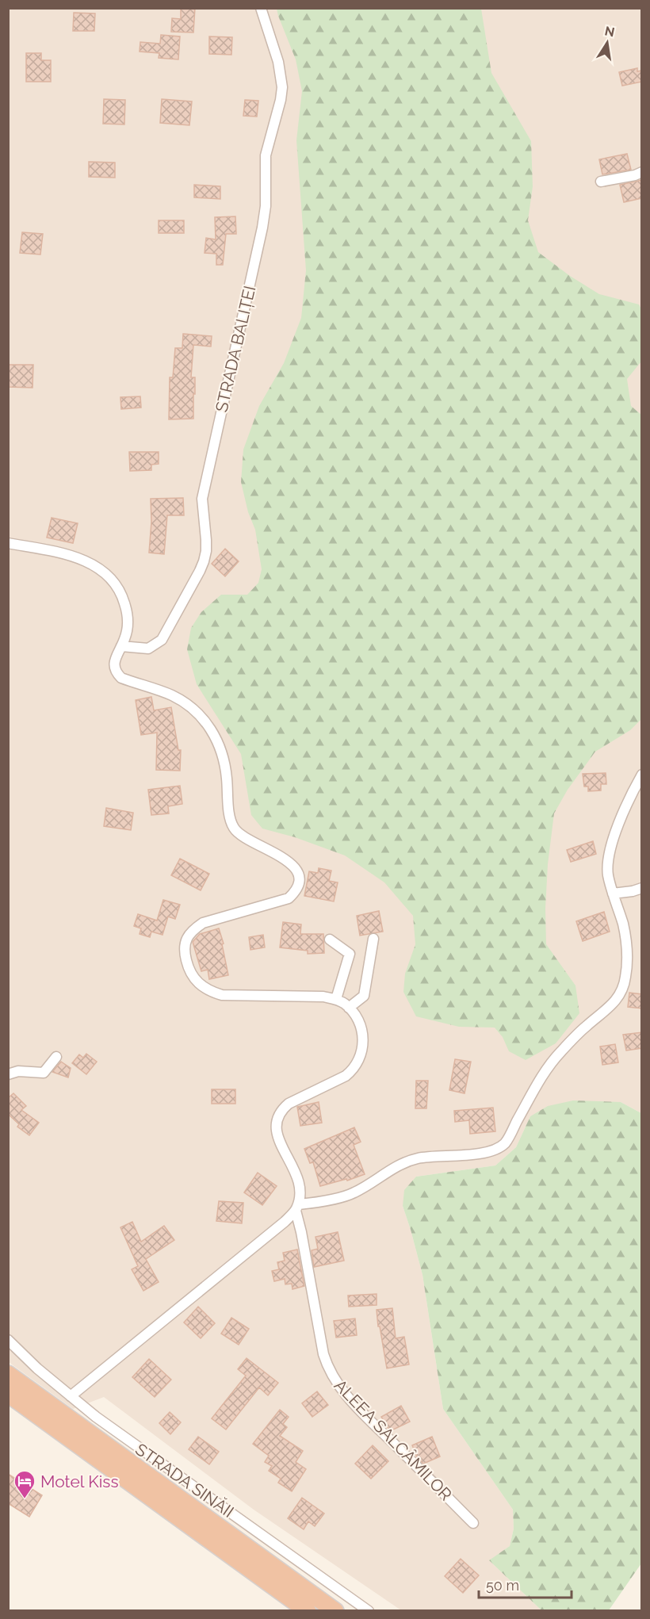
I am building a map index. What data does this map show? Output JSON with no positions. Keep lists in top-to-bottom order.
{
  "streets": {
    "street": ["STRADA BALIȚEI", "ALEEA SALCÂMILOR", "STRADA SINĂII"]
  },
  "places": {
    "hotel": ["Motel Kiss"]
  },
  "scale_bar": "50 m",
  "north": "top"
}
